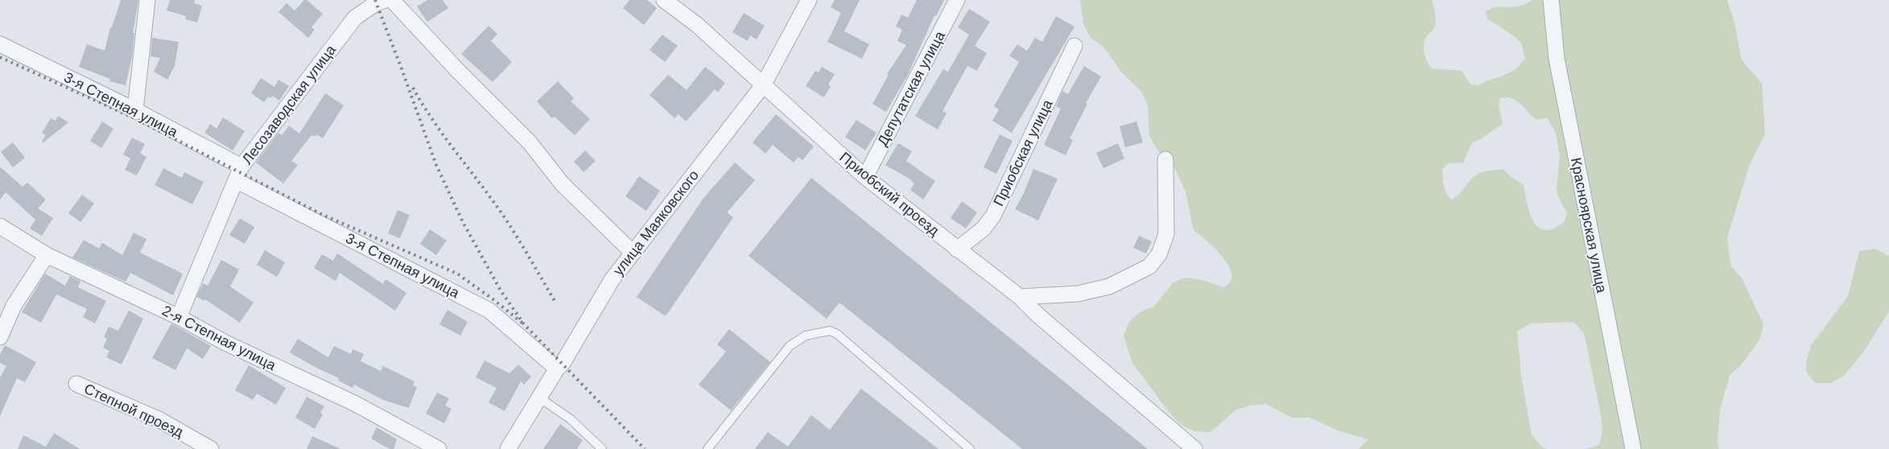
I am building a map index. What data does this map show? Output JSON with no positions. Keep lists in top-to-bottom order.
{
  "streets": {
    "street": [
      "Депутатская улица",
      "3-я Степная улица",
      "Лесозаводская улица",
      "Приобская улица",
      "Приобский проезд",
      "улица Маяковского",
      "Красноярская улица",
      "2-я Степная улица",
      "Степной проезд"
    ]
  },
  "crossings": [
    ["Депутатская улица", "Приобский проезд"],
    ["3-я Степная улица", "Лесозаводская улица"],
    ["3-я Степная улица", "улица Маяковского"],
    ["Лесозаводская улица", "2-я Степная улица"],
    ["Приобская улица", "Приобский проезд"],
    ["Приобский проезд", "улица Маяковского"]
  ]
}
